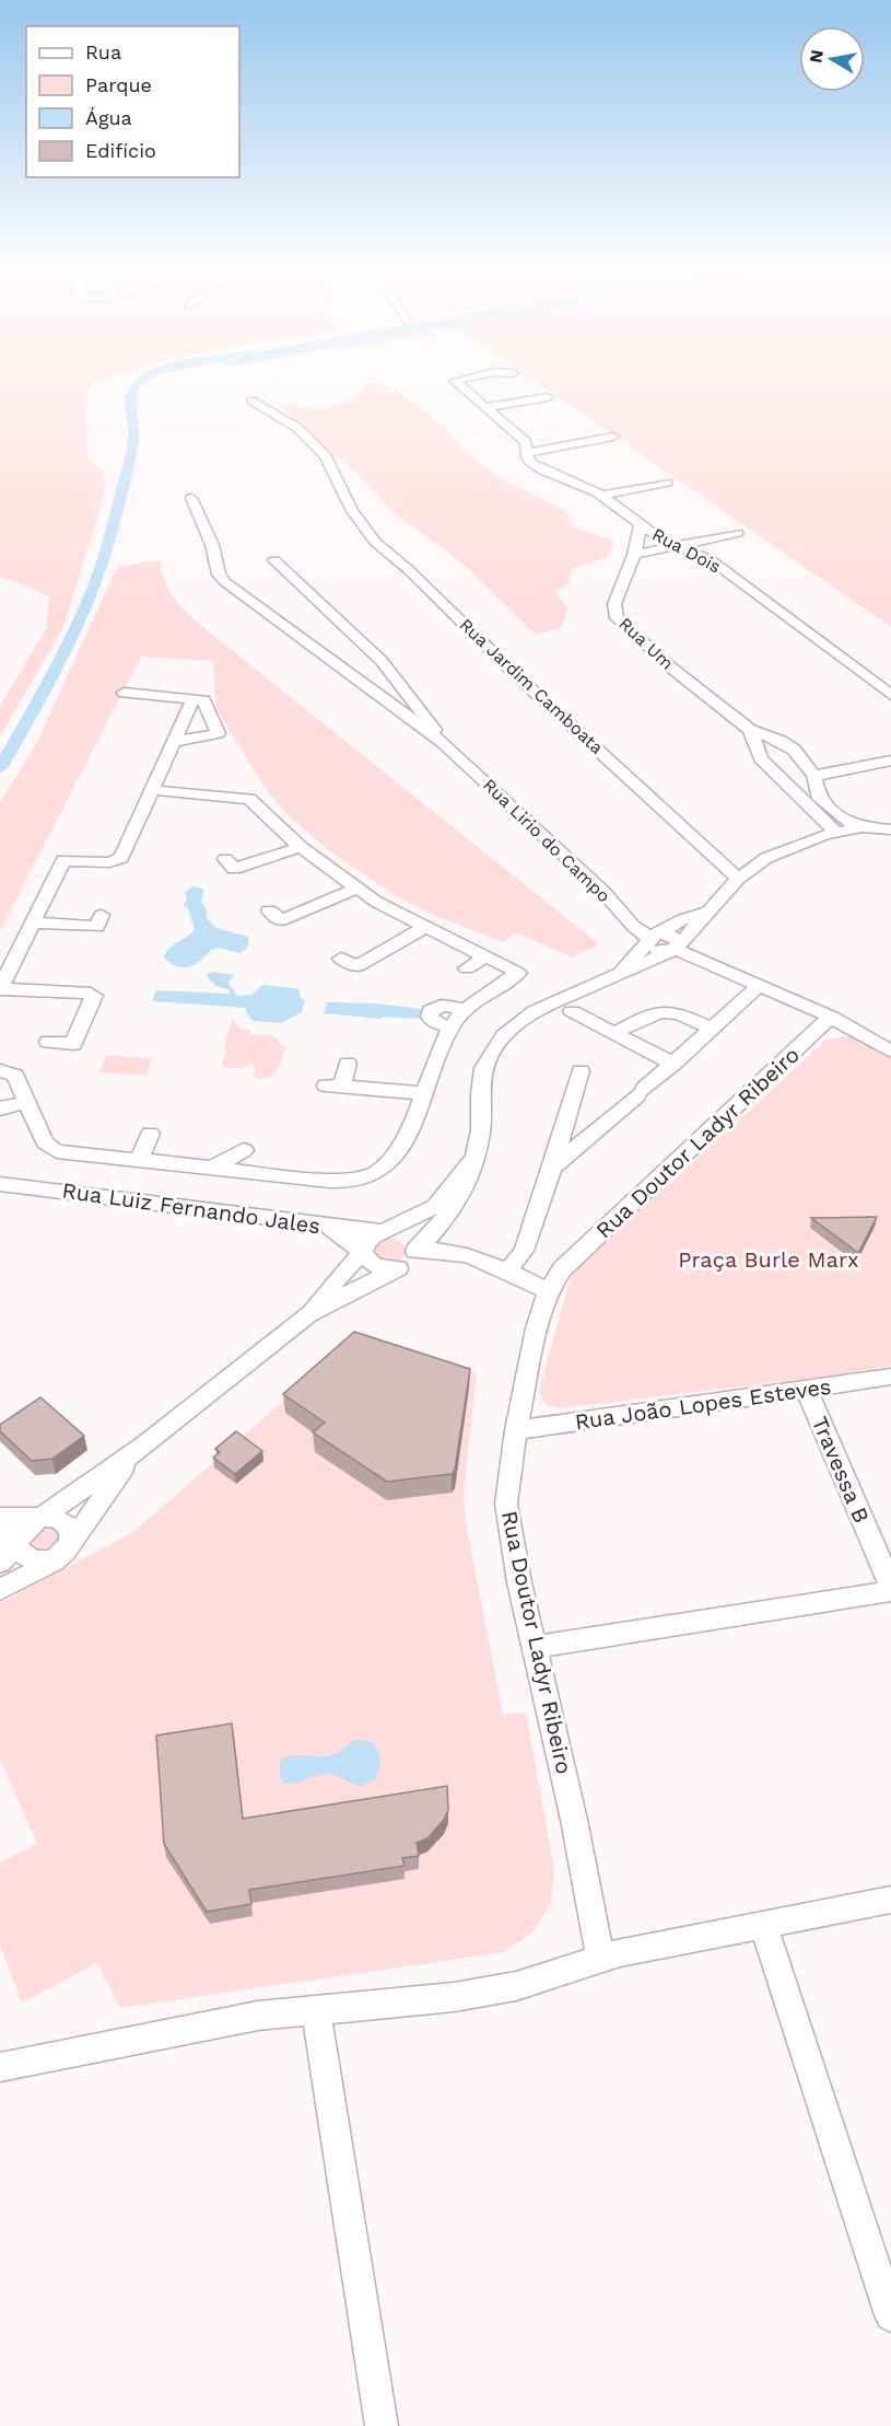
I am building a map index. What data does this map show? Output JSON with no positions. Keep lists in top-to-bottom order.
{
  "streets": {
    "street": [
      "Rua Dois",
      "Rua Um",
      "Rua Jardim Camboata",
      "Rua Lirio do Campo",
      "Rua Doutor Ladyr Ribeiro",
      "Rua Luiz Fernando Jales",
      "Rua João Lopes Esteves",
      "Travessa B"
    ]
  },
  "crossings": [
    ["Rua Dois", "Rua Um"],
    ["Rua Lirio do Campo", "Rua Doutor Ladyr Ribeiro"],
    ["Rua Doutor Ladyr Ribeiro", "Rua João Lopes Esteves"],
    ["Rua João Lopes Esteves", "Travessa B"]
  ],
  "parks": ["Praça Burle Marx"],
  "legend": [
    "Rua",
    "Parque",
    "Água",
    "Edifício"
  ],
  "north": "left"
}
